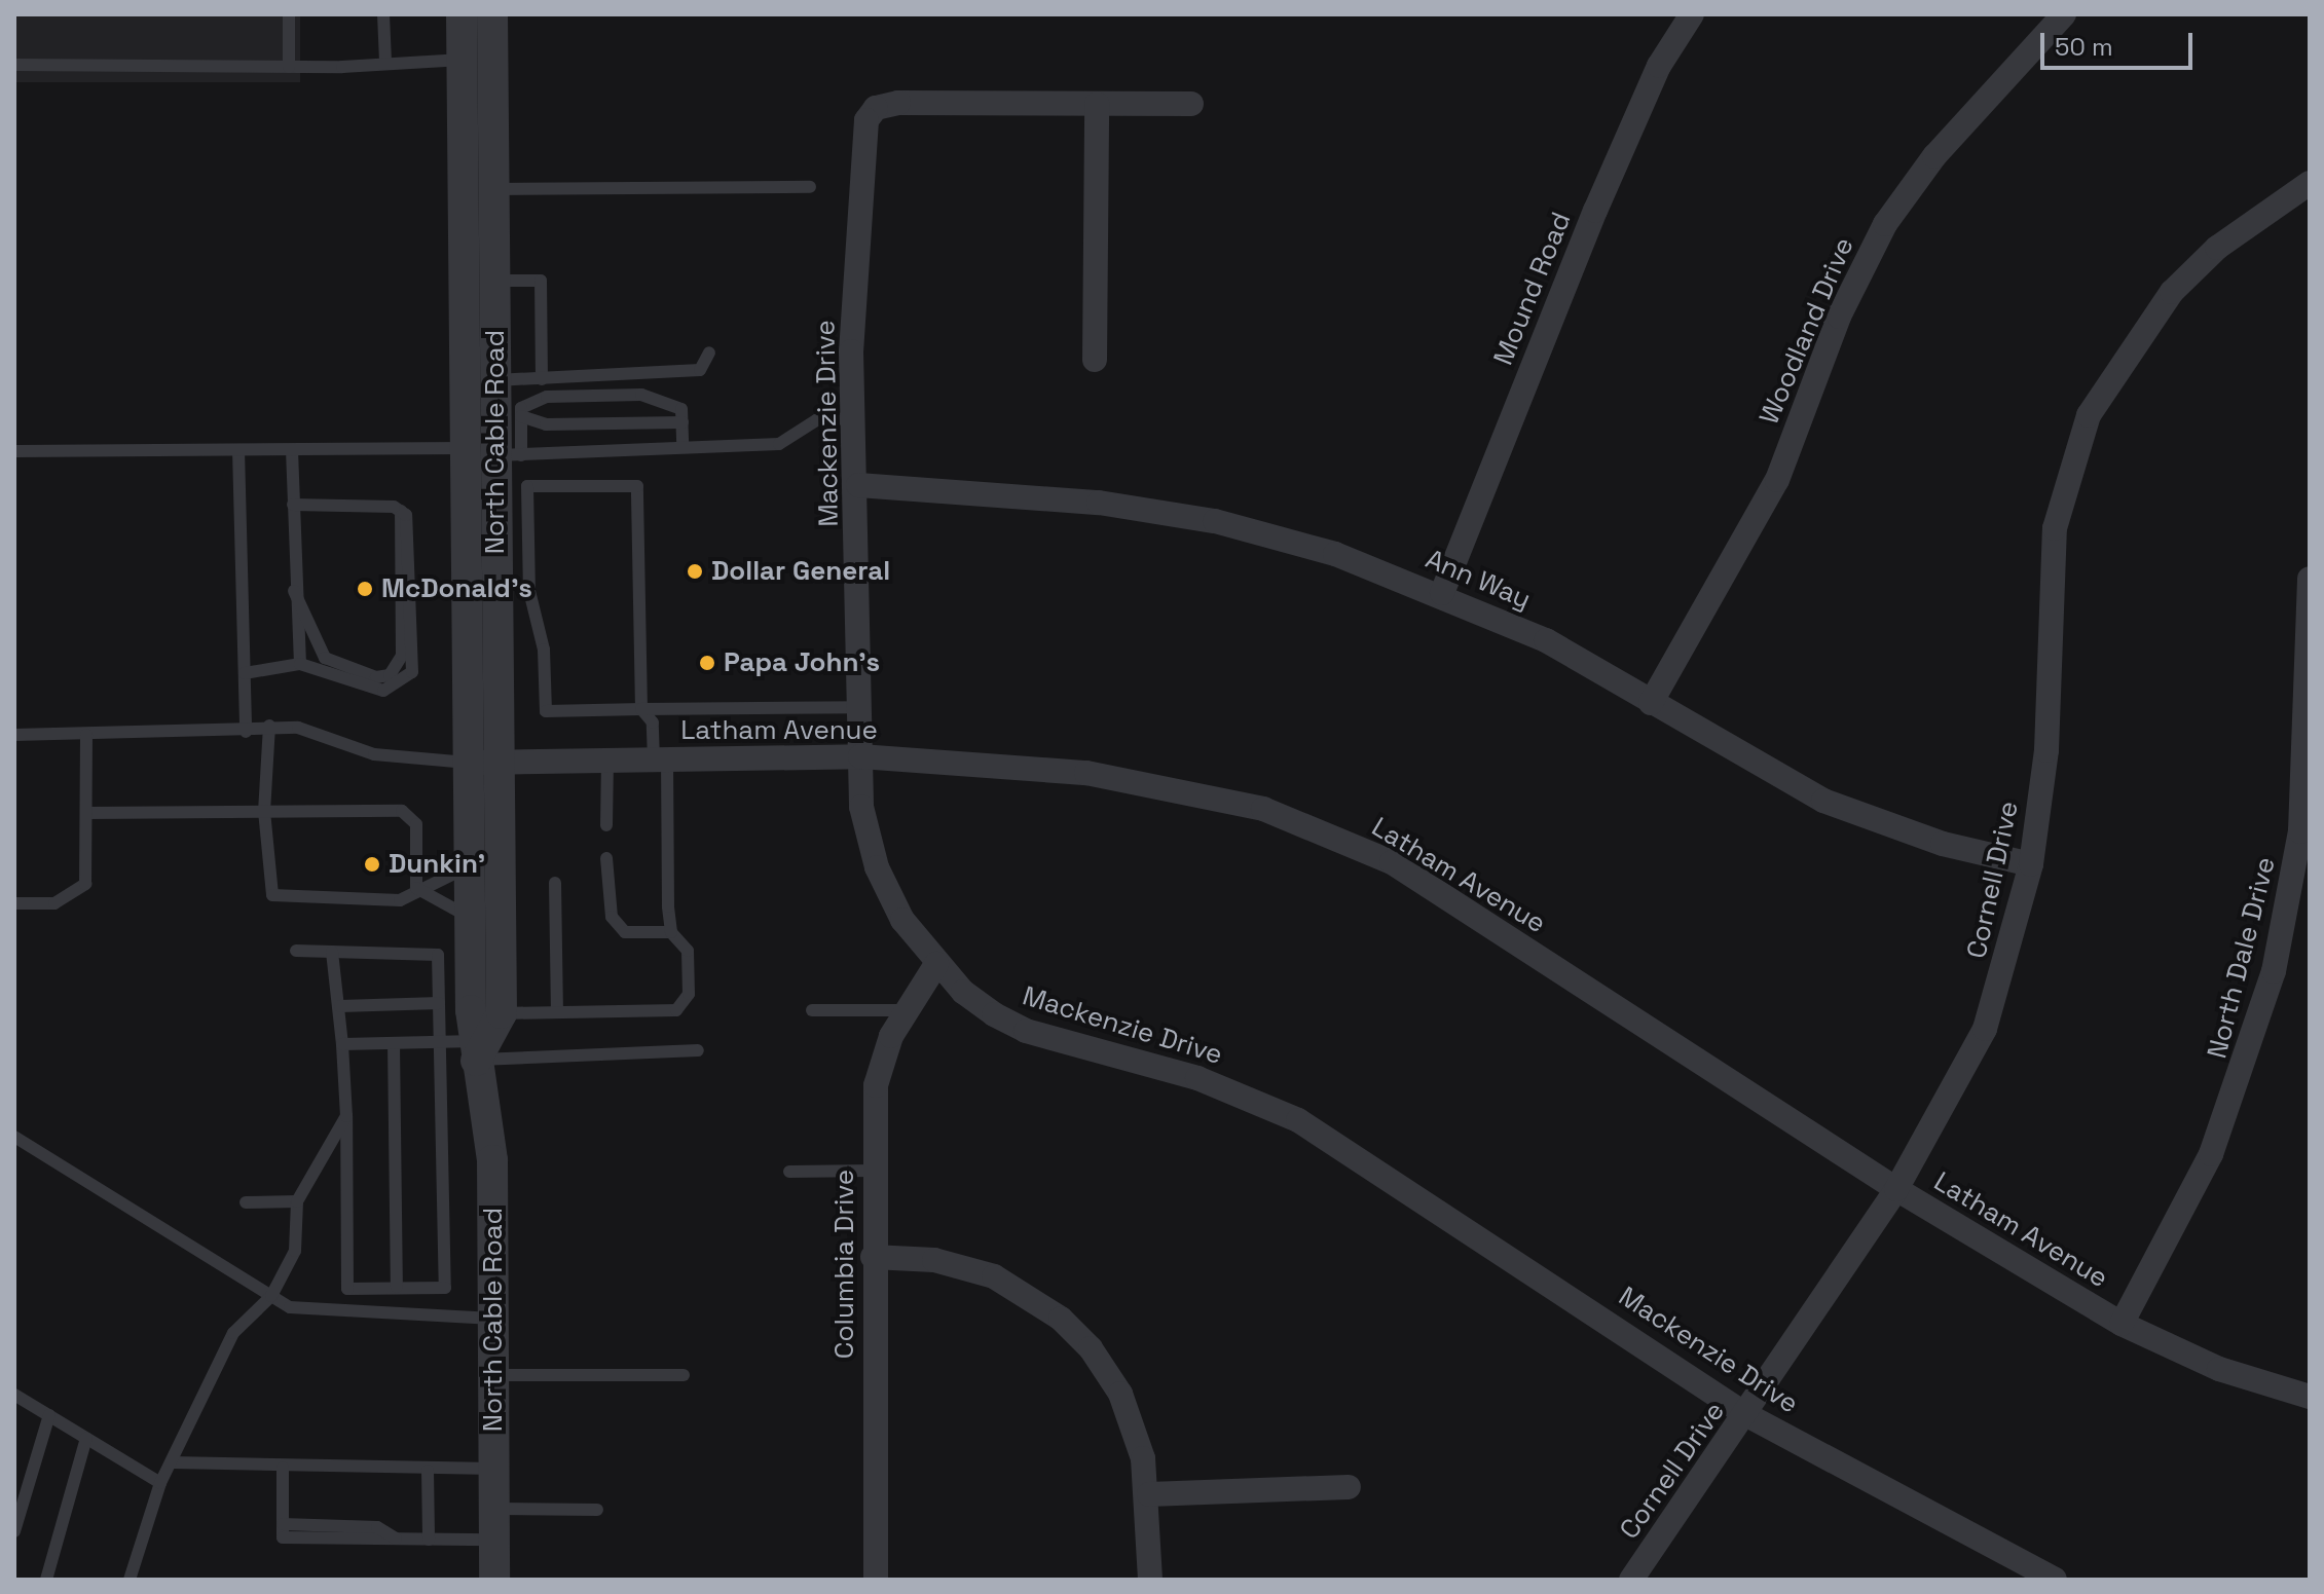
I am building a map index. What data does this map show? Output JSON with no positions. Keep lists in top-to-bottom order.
{
  "streets": {
    "street": [
      "Mound Road",
      "Woodland Drive",
      "Mackenzie Drive",
      "North Cable Road",
      "Ann Way",
      "Latham Avenue",
      "Cornell Drive",
      "North Dale Drive",
      "Columbia Drive"
    ]
  },
  "crossings": [
    ["Mound Road", "Ann Way"],
    ["Woodland Drive", "Ann Way"],
    ["Mackenzie Drive", "Ann Way"],
    ["Mackenzie Drive", "Latham Avenue"],
    ["Mackenzie Drive", "Cornell Drive"],
    ["Mackenzie Drive", "Columbia Drive"],
    ["North Cable Road", "Latham Avenue"],
    ["Ann Way", "Cornell Drive"],
    ["Latham Avenue", "Cornell Drive"],
    ["Latham Avenue", "North Dale Drive"]
  ],
  "places": [
    "Dollar General",
    "McDonald's",
    "Papa John's",
    "Dunkin'"
  ],
  "scale_bar": "50 m"
}
